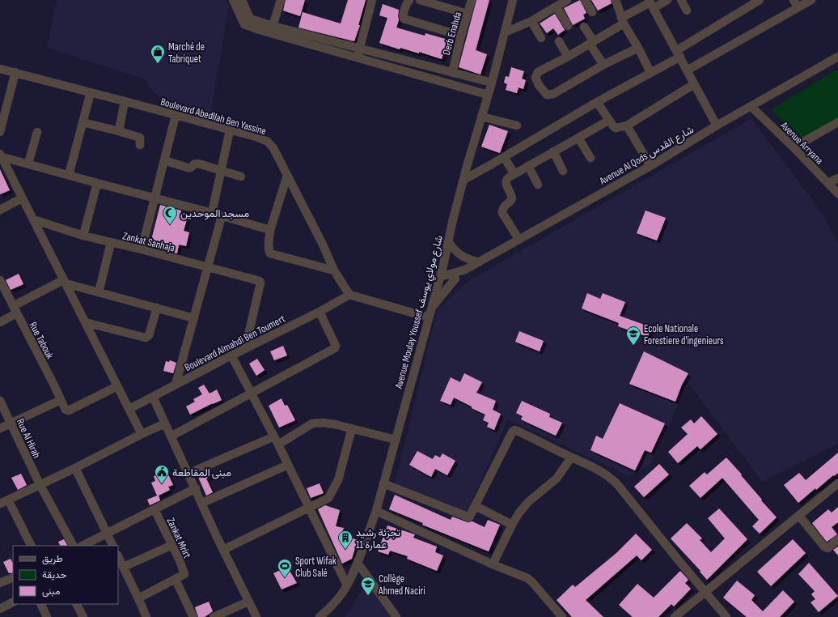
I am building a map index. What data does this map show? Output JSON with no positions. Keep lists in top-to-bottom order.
{
  "streets": {
    "street": [
      "Derb Enahda",
      "Boulevard Abedllah Ben Yassine",
      "Avenue Arryana",
      "Avenue Al Qods شارع القدس",
      "Zankat Sanhaja",
      "Avenue Moulay Youssef شارع مولاي يوسف",
      "Rue Tabouk",
      "Boulevard Almahdi Ben Toumert",
      "Rue Al Hirah",
      "Zankat Mrirt"
    ]
  },
  "crossings": [
    ["Boulevard Abedllah Ben Yassine", "Boulevard Almahdi Ben Toumert"],
    ["Avenue Arryana", "Avenue Al Qods شارع القدس"],
    ["Avenue Al Qods شارع القدس", "Avenue Moulay Youssef شارع مولاي يوسف"],
    ["Zankat Sanhaja", "Boulevard Almahdi Ben Toumert"]
  ],
  "places": {
    "shop": ["Marché de Tabriquet"],
    "mosque": ["مسجد الموحدين"],
    "school or university": ["Ecole Nationale Forestiere d'ingenieurs", "Collège Ahmed Naciri"],
    "public building": ["مبنى المقاطعة"],
    "building": ["تجزئة رشيد عمارة 11"],
    "sports": ["Sport Wifak Club Salé"]
  },
  "legend": ["طريق", "حديقة", "مبنى"]
}
